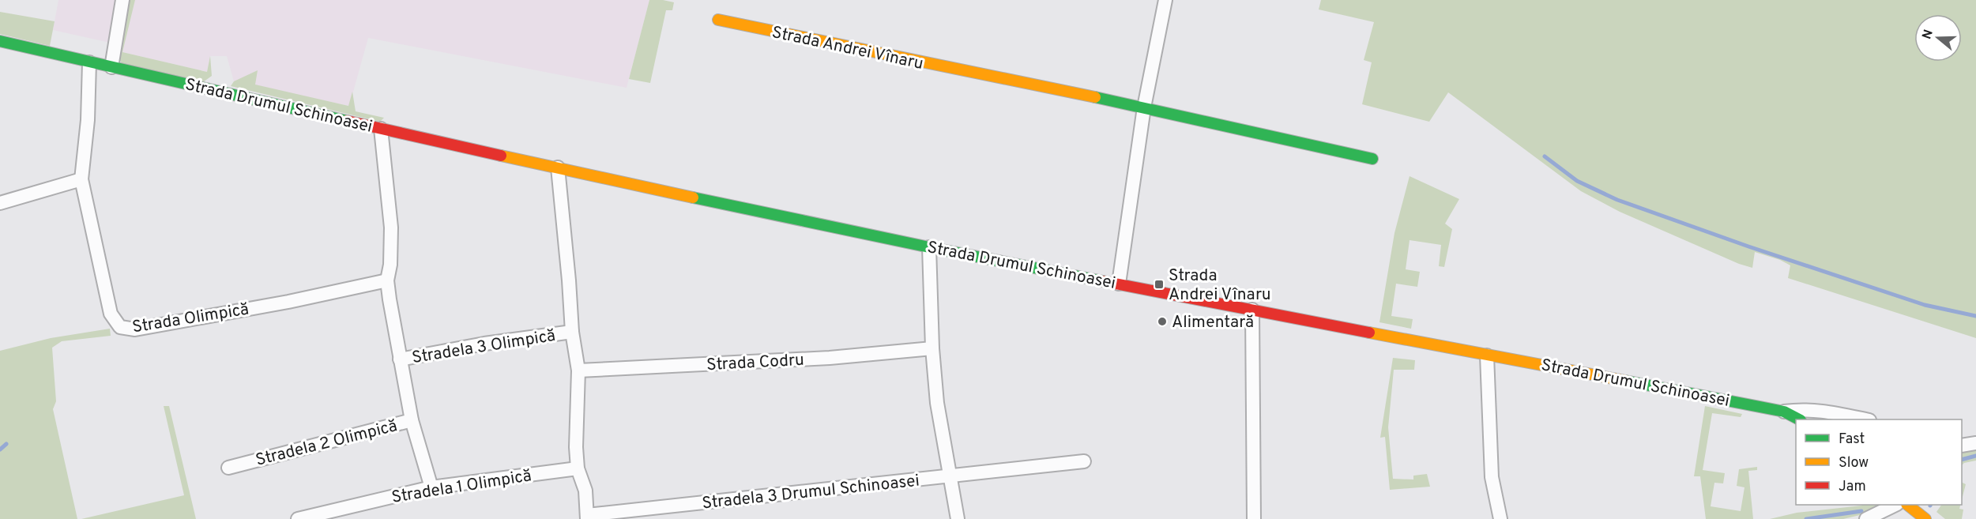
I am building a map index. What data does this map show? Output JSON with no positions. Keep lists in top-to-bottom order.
{
  "streets": {
    "street": [
      "Strada Andrei Vînaru",
      "Strada Drumul Schinoasei",
      "Strada Olimpică",
      "Stradela 3 Olimpică",
      "Strada Codru",
      "Stradela 2 Olimpică",
      "Stradela 1 Olimpică",
      "Stradela 3 Drumul Schinoasei"
    ]
  },
  "crossings": [
    ["Strada Drumul Schinoasei", "Strada Olimpică"],
    ["Stradela 3 Olimpică", "Strada Codru"],
    ["Stradela 3 Olimpică", "Stradela 1 Olimpică"],
    ["Stradela 2 Olimpică", "Stradela 1 Olimpică"]
  ],
  "places": {
    "transit": ["Strada Andrei Vînaru"],
    "other": ["Alimentară"]
  },
  "legend": ["Fast", "Slow", "Jam"],
  "north": "left"
}
